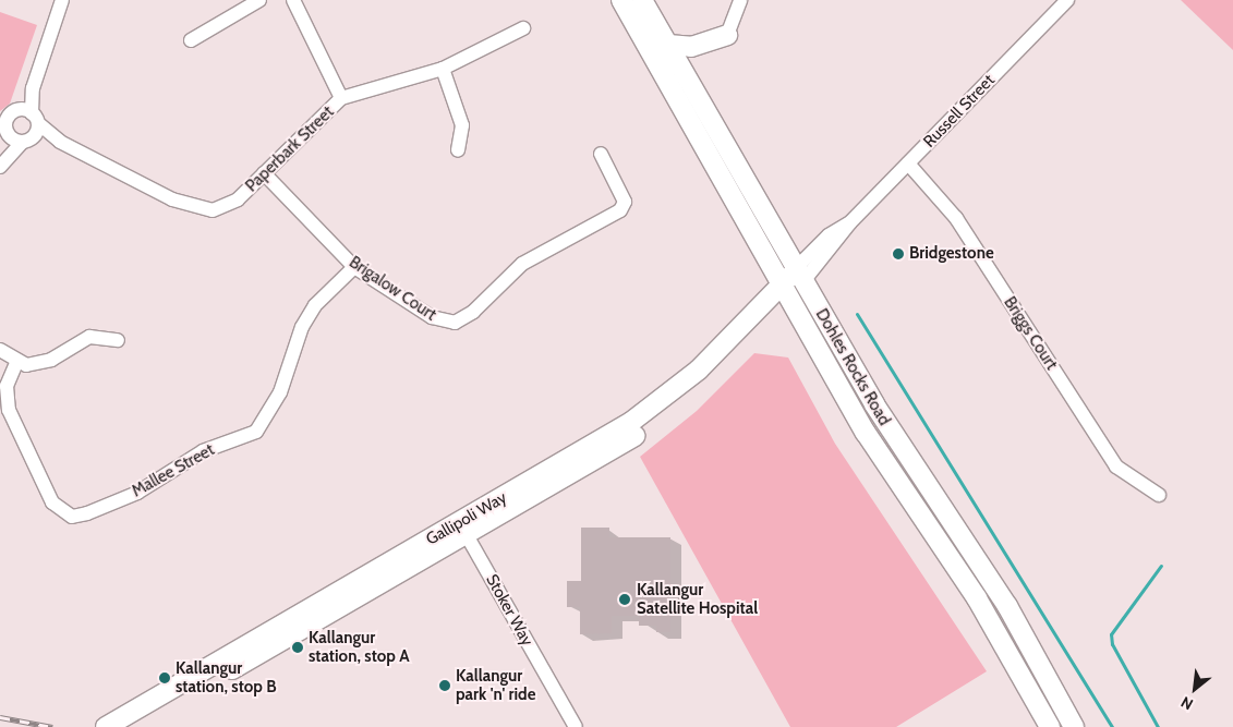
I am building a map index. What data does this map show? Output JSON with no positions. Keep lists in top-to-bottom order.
{
  "streets": {
    "main road": ["Dohles Rocks Road", "Gallipoli Way"],
    "street": [
      "Russell Street",
      "Paperbark Street",
      "Brigalow Court",
      "Briggs Court",
      "Mallee Street",
      "Stoker Way"
    ]
  },
  "crossings": [
    ["Russell Street", "Briggs Court"],
    ["Russell Street", "Dohles Rocks Road"],
    ["Russell Street", "Gallipoli Way"],
    ["Paperbark Street", "Brigalow Court"],
    ["Brigalow Court", "Mallee Street"],
    ["Dohles Rocks Road", "Gallipoli Way"],
    ["Gallipoli Way", "Stoker Way"]
  ],
  "places": [
    "Bridgestone",
    "Kallangur Satellite Hospital",
    "Kallangur station, stop A",
    "Kallangur station, stop B",
    "Kallangur park 'n' ride"
  ],
  "north": "bottom left"
}
